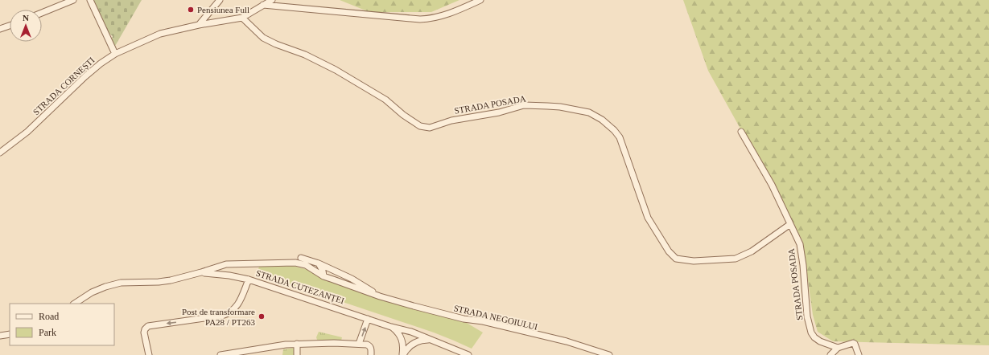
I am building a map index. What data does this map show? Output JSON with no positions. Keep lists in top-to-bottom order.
{
  "streets": {
    "street": [
      "STRADA CORNEȘTI",
      "STRADA POSADA",
      "STRADA CUTEZANȚEI",
      "STRADA NEGOIULUI"
    ]
  },
  "crossings": [
    ["STRADA CORNEȘTI", "STRADA POSADA"],
    ["STRADA CUTEZANȚEI", "STRADA NEGOIULUI"]
  ],
  "places": ["Pensiunea Full", "Post de transformare PA28 / PT263"],
  "legend": ["Road", "Park"],
  "north": "top"
}
